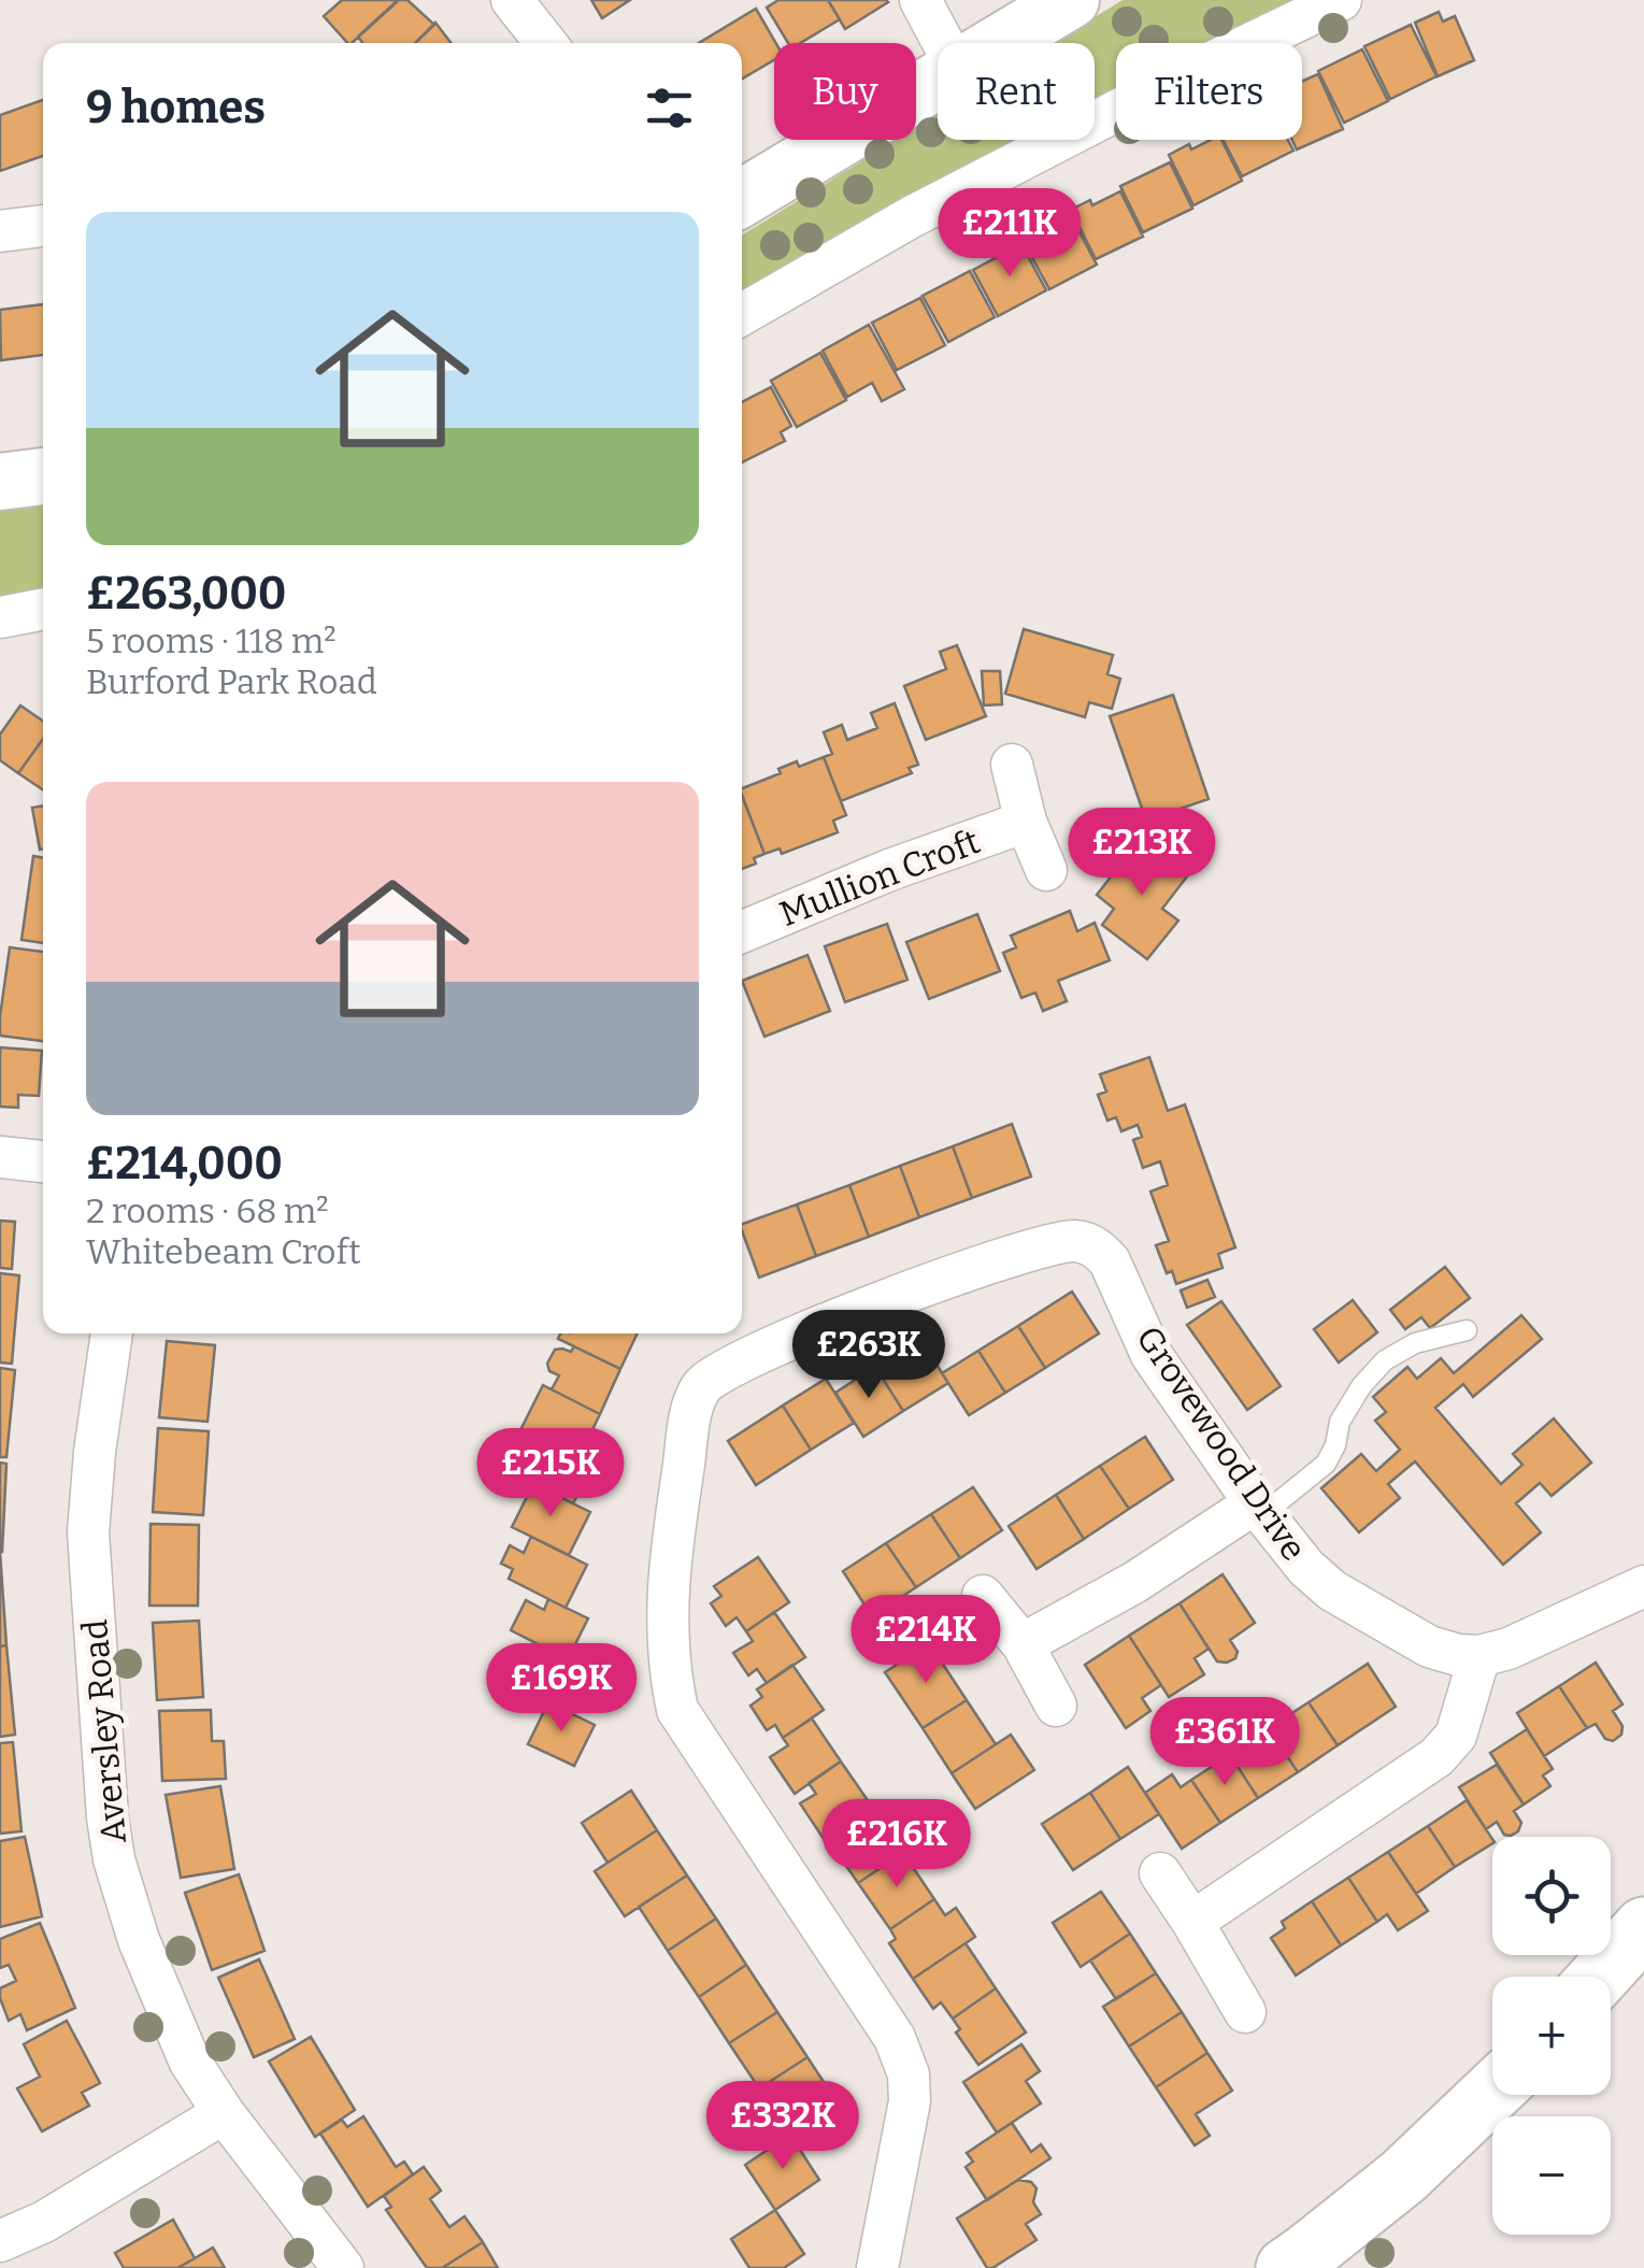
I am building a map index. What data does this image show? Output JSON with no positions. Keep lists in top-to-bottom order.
{
  "streets": {
    "street": ["Mullion Croft", "Grovewood Drive", "Aversley Road"]
  },
  "page": {
    "chip": ["Buy", "Rent", "Filters"],
    "heading": "9 homes",
    "list": [
      {
        "name": "£263,000",
        "note": "5 rooms · 118 m² · Burford Park Road"
      },
      {
        "name": "£214,000",
        "note": "2 rooms · 68 m² · Whitebeam Croft"
      }
    ],
    "price": [
      "£211K",
      "£213K",
      "£263K",
      "£215K",
      "£214K",
      "£169K",
      "£361K",
      "£216K",
      "£332K"
    ],
    "map_buttons": ["+", "−"]
  }
}
